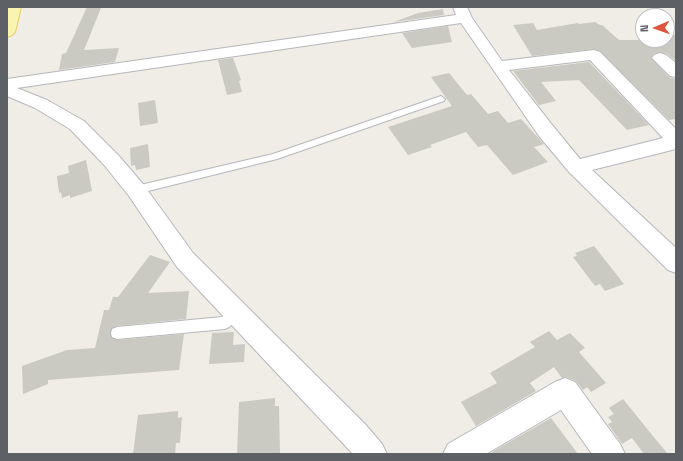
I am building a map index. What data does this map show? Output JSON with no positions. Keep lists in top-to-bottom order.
{
  "north": "left"
}
